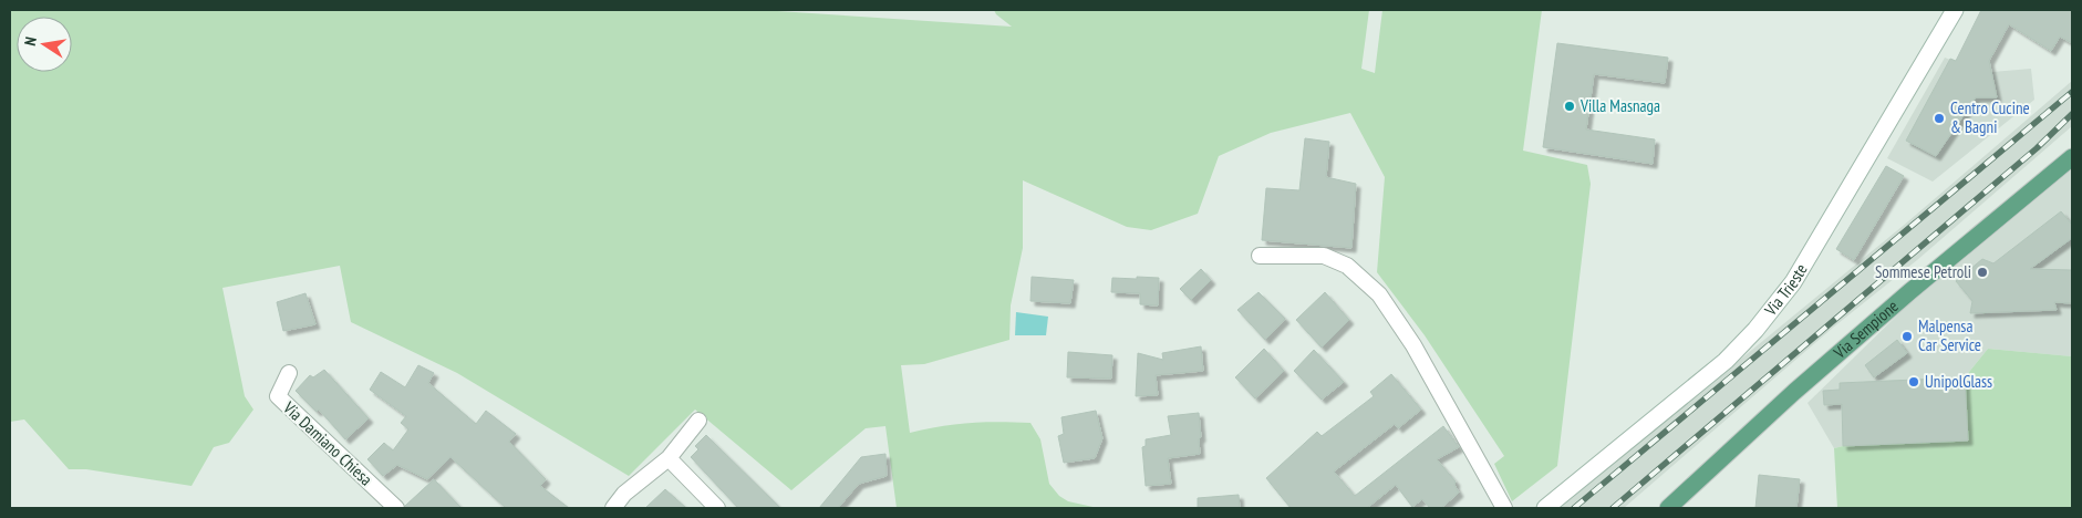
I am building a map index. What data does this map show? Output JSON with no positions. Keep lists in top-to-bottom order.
{
  "streets": {
    "main road": ["Via Sempione"],
    "street": ["Via Trieste", "Via Damiano Chiesa"]
  },
  "places": [
    "Villa Masnaga",
    "Centro Cucine & Bagni",
    "Sommese Petroli",
    "Malpensa Car Service",
    "UnipolGlass"
  ],
  "north": "left"
}
